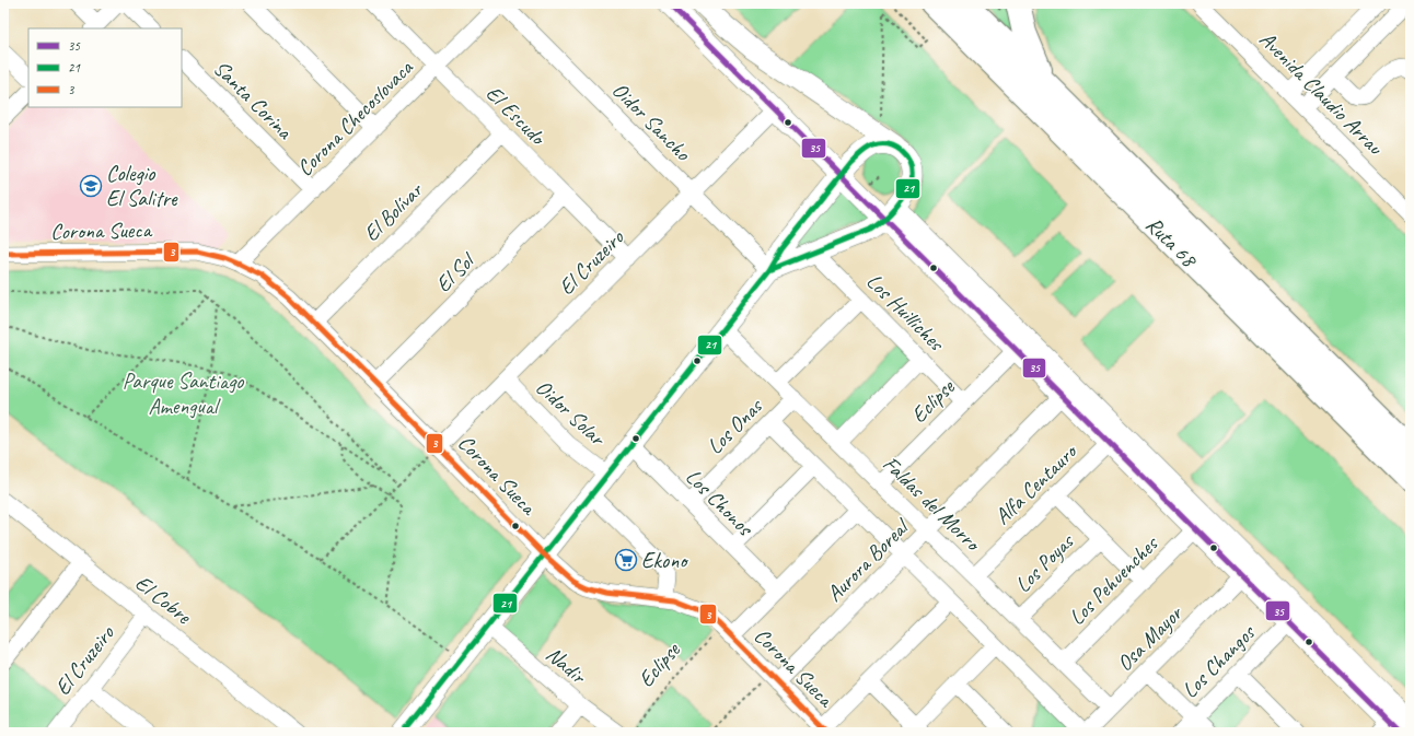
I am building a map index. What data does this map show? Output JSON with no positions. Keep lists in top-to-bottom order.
{
  "streets": {
    "highway": ["Ruta 68"],
    "street": [
      "Avenida Claudio Arrau",
      "Santa Corina",
      "El Escudo",
      "Corona Checoslovaca",
      "Oidor Sancho",
      "El Bolívar",
      "Corona Sueca",
      "El Cruzeiro",
      "El Sol",
      "Los Huilliches",
      "Eclipse",
      "Oidor Solar",
      "Los Onas",
      "Alfa Centauro",
      "Los Chonos",
      "Faldas del Morro",
      "Aurora Boreal",
      "Los Poyas",
      "Los Pehuenches",
      "El Cobre",
      "Osa Mayor",
      "Los Changos",
      "Nadir"
    ]
  },
  "crossings": [
    ["Santa Corina", "Corona Checoslovaca"],
    ["El Escudo", "Corona Checoslovaca"],
    ["El Escudo", "El Bolívar"],
    ["El Escudo", "El Cruzeiro"],
    ["El Escudo", "El Sol"],
    ["Corona Checoslovaca", "Oidor Sancho"],
    ["Corona Checoslovaca", "Corona Sueca"],
    ["Oidor Sancho", "El Cruzeiro"],
    ["El Bolívar", "Corona Sueca"],
    ["Corona Sueca", "El Cruzeiro"],
    ["Corona Sueca", "El Sol"],
    ["Corona Sueca", "Eclipse"],
    ["Corona Sueca", "Aurora Boreal"],
    ["El Cruzeiro", "Oidor Solar"],
    ["El Cruzeiro", "El Cobre"],
    ["Los Huilliches", "Eclipse"],
    ["Los Huilliches", "Los Onas"],
    ["Eclipse", "Faldas del Morro"],
    ["Los Onas", "Los Chonos"],
    ["Los Onas", "Faldas del Morro"],
    ["Alfa Centauro", "Faldas del Morro"],
    ["Faldas del Morro", "Aurora Boreal"],
    ["Faldas del Morro", "Los Poyas"],
    ["Faldas del Morro", "Los Pehuenches"],
    ["Faldas del Morro", "Osa Mayor"]
  ],
  "parks": ["Parque Santiago Amengual"],
  "places": {
    "school or university": ["Colegio El Salitre"],
    "supermarket": ["Ekono"]
  },
  "lines": ["transit line 35", "transit line 21", "transit line 3"],
  "legend": ["35", "21", "3"]
}
